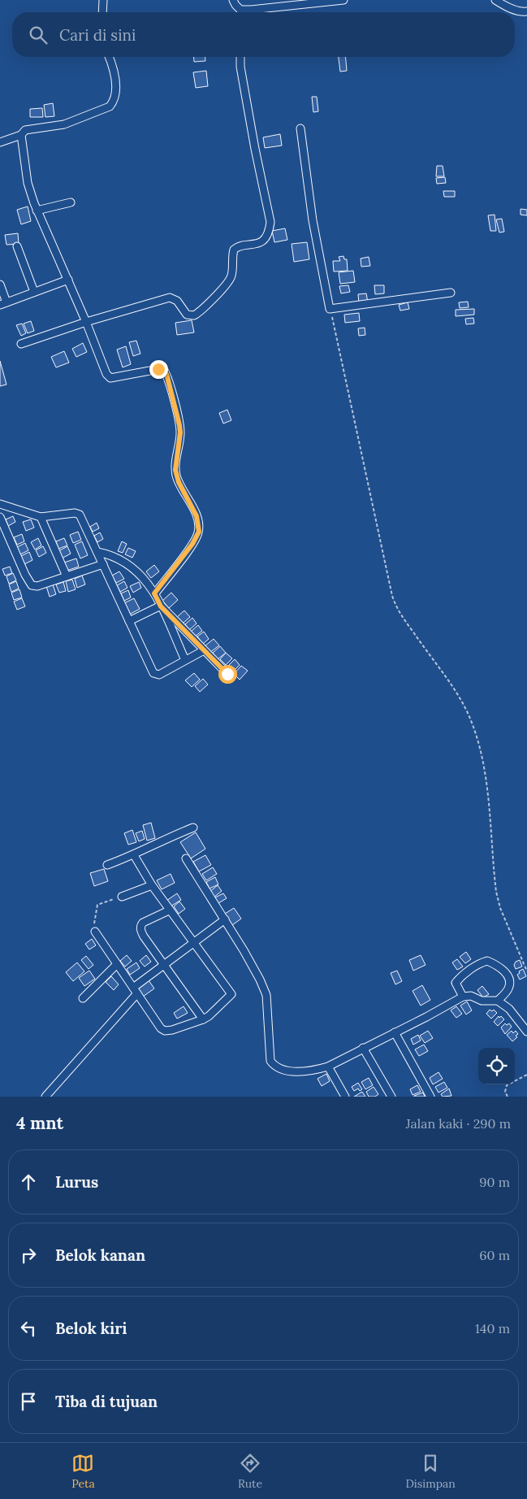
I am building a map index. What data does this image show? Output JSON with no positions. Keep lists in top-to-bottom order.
{
  "page": {
    "search": "Cari di sini",
    "heading": ["4 mnt", "Jalan kaki · 290 m"],
    "list": [
      ["Lurus", "90 m"],
      ["Belok kanan", "60 m"],
      ["Belok kiri", "140 m"],
      "Tiba di tujuan"
    ],
    "nav": ["Peta", "Rute", "Disimpan"]
  }
}
